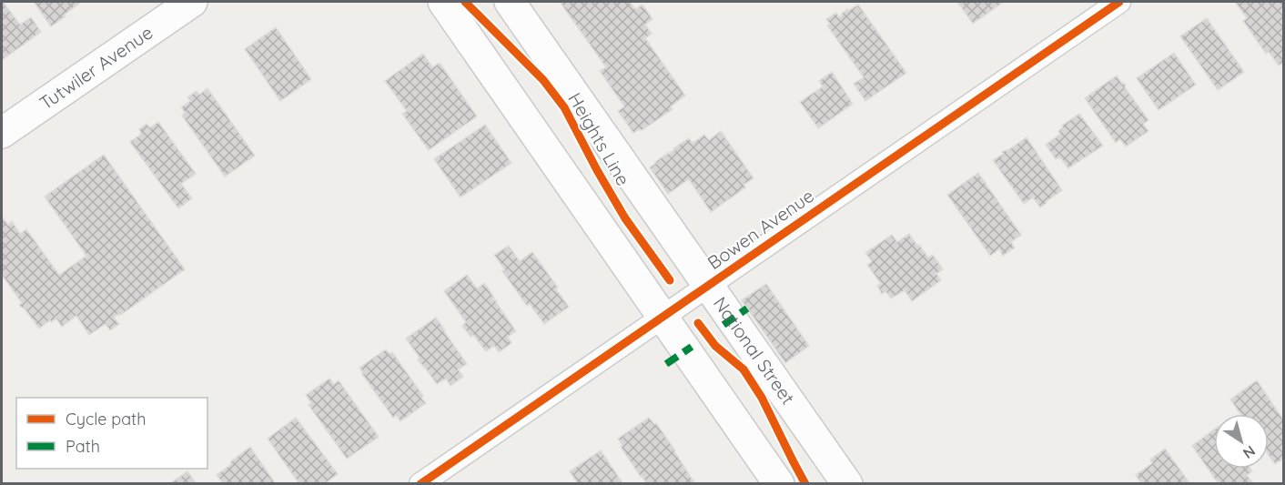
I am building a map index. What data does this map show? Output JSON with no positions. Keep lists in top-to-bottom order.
{
  "streets": {
    "main road": ["Tutwiler Avenue", "National Street"],
    "street": ["Bowen Avenue"],
    "cycle path": ["Heights Line"]
  },
  "crossings": [
    ["Bowen Avenue", "National Street"]
  ],
  "legend": ["Cycle path", "Path"],
  "north": "bottom right"
}
